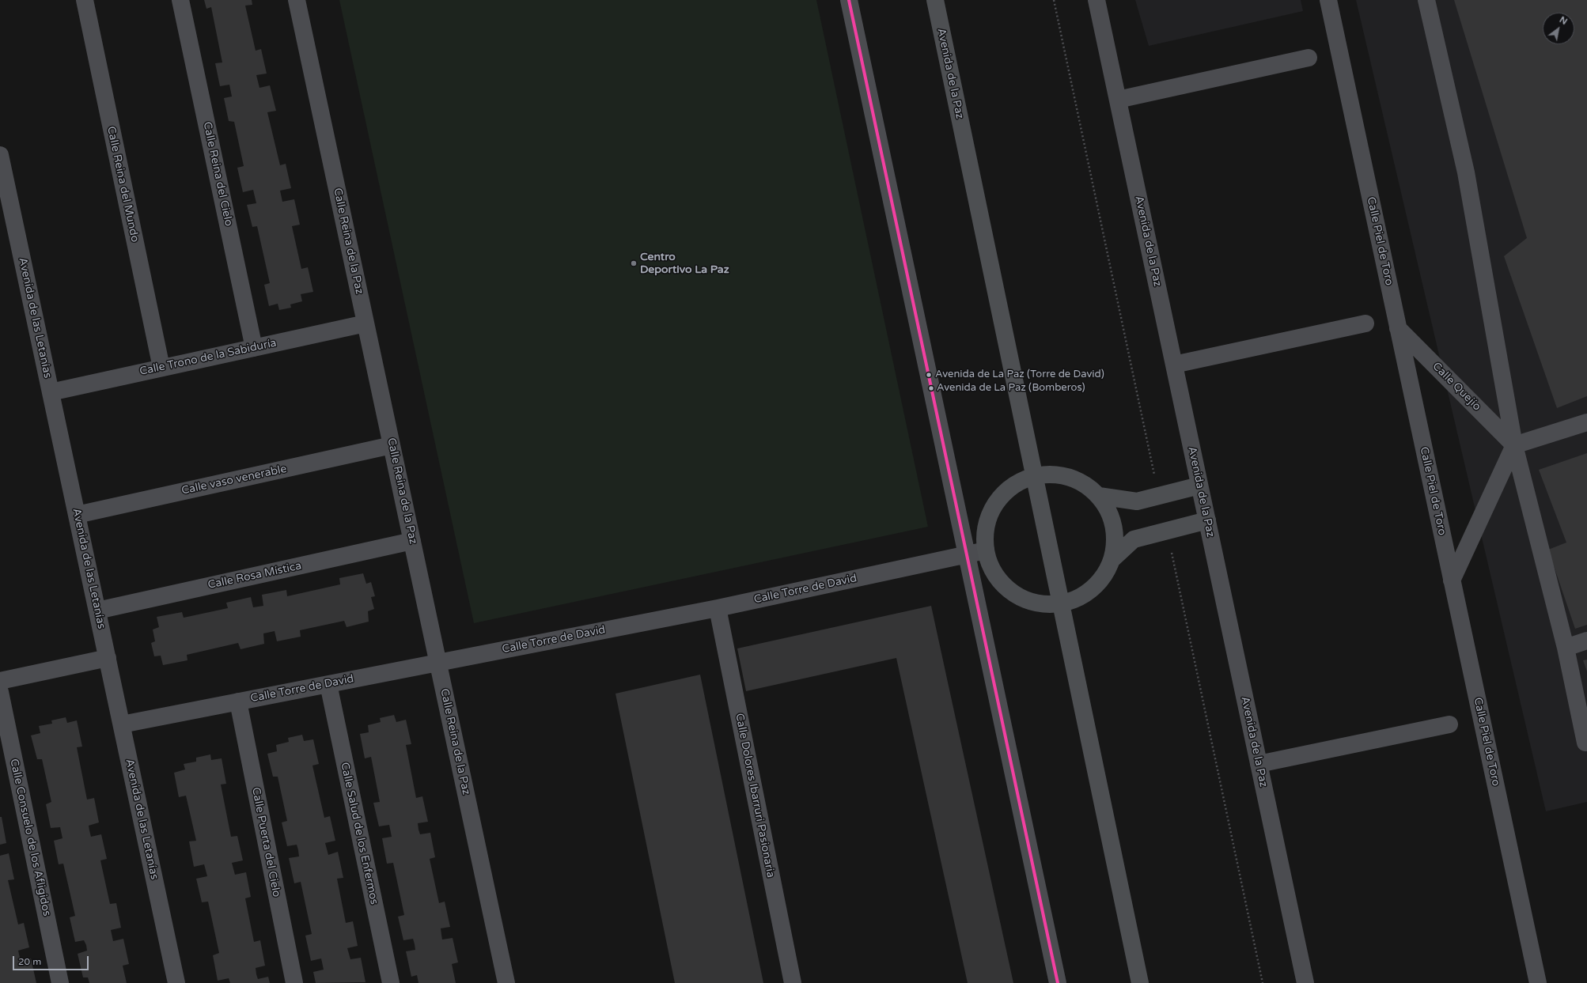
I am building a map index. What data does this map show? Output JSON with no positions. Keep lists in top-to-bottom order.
{
  "streets": {
    "main road": ["Avenida de la Paz"],
    "street": [
      "Calle Reina del Cielo",
      "Calle Reina del Mundo",
      "Calle Reina de la Paz",
      "Calle Piel de Toro",
      "Avenida de las Letanías",
      "Calle Trono de la Sabiduría",
      "Calle Quejío",
      "Calle vaso venerable",
      "Calle Rosa Mística",
      "Calle Torre de David",
      "Calle Dolores Ibarruri Pasionaria",
      "Calle Salud de los Enfermos",
      "Calle Consuelo de los Afligidos",
      "Calle Puerta del Cielo"
    ]
  },
  "crossings": [
    ["Calle Reina del Cielo", "Calle Trono de la Sabiduría"],
    ["Calle Reina del Mundo", "Calle Trono de la Sabiduría"],
    ["Calle Reina de la Paz", "Calle Trono de la Sabiduría"],
    ["Calle Reina de la Paz", "Calle vaso venerable"],
    ["Calle Reina de la Paz", "Calle Rosa Mística"],
    ["Calle Reina de la Paz", "Calle Torre de David"],
    ["Calle Piel de Toro", "Calle Quejío"],
    ["Avenida de las Letanías", "Calle Trono de la Sabiduría"],
    ["Avenida de las Letanías", "Calle vaso venerable"],
    ["Avenida de las Letanías", "Calle Rosa Mística"],
    ["Avenida de las Letanías", "Calle Torre de David"],
    ["Calle Torre de David", "Calle Dolores Ibarruri Pasionaria"],
    ["Calle Torre de David", "Calle Salud de los Enfermos"],
    ["Calle Torre de David", "Calle Puerta del Cielo"]
  ],
  "places": ["Centro Deportivo La Paz", "Avenida de La Paz (Torre de David)", "Avenida de La Paz (Bomberos)"],
  "scale_bar": "20 m",
  "north": "top right"
}
